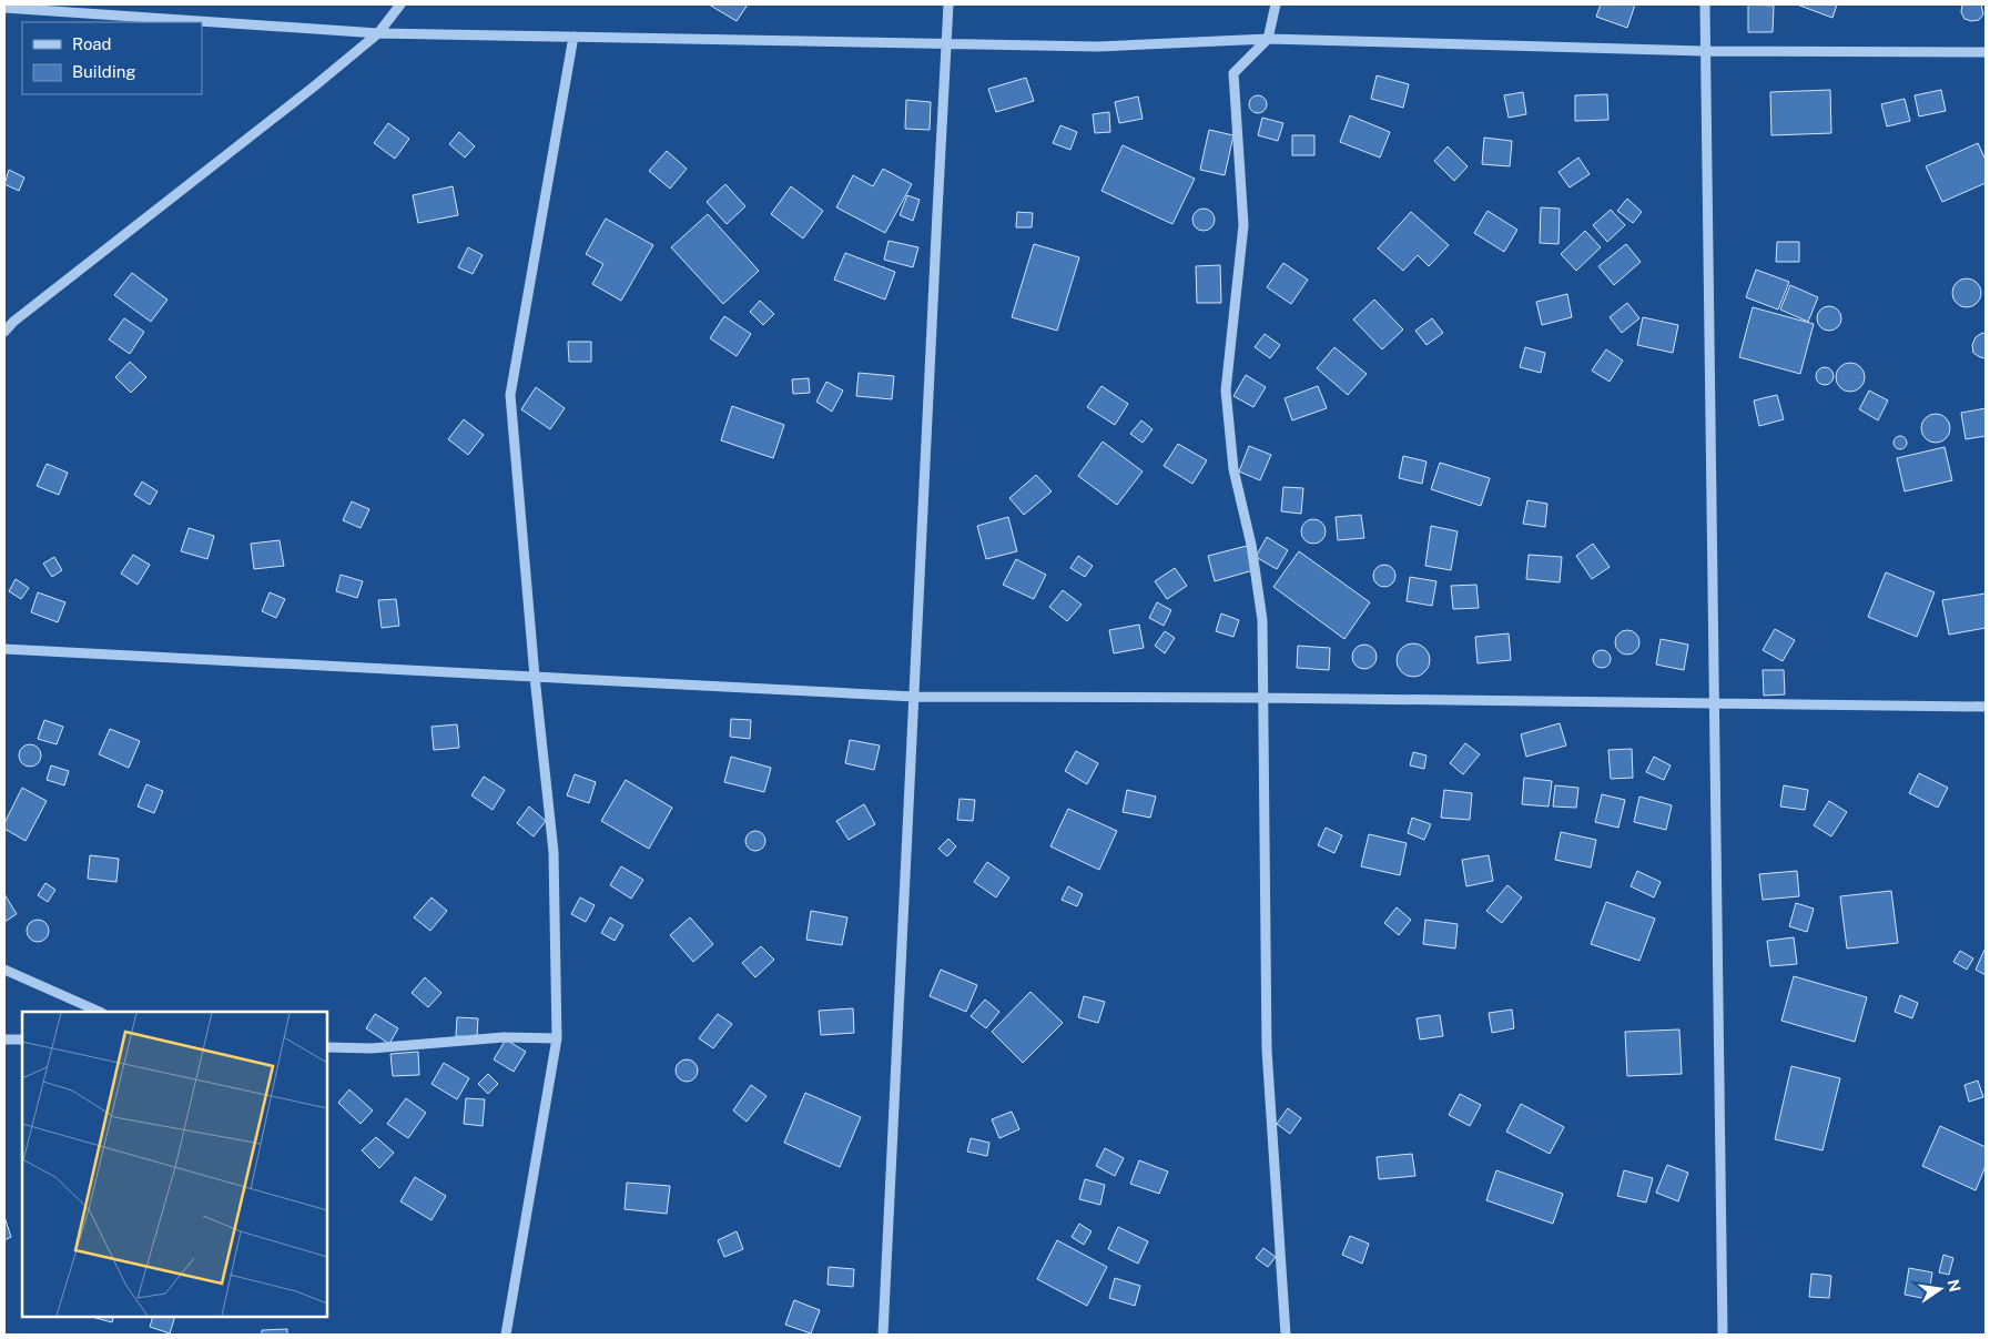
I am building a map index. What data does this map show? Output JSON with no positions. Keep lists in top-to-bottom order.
{
  "legend": ["Road", "Building"],
  "north": "right"
}
